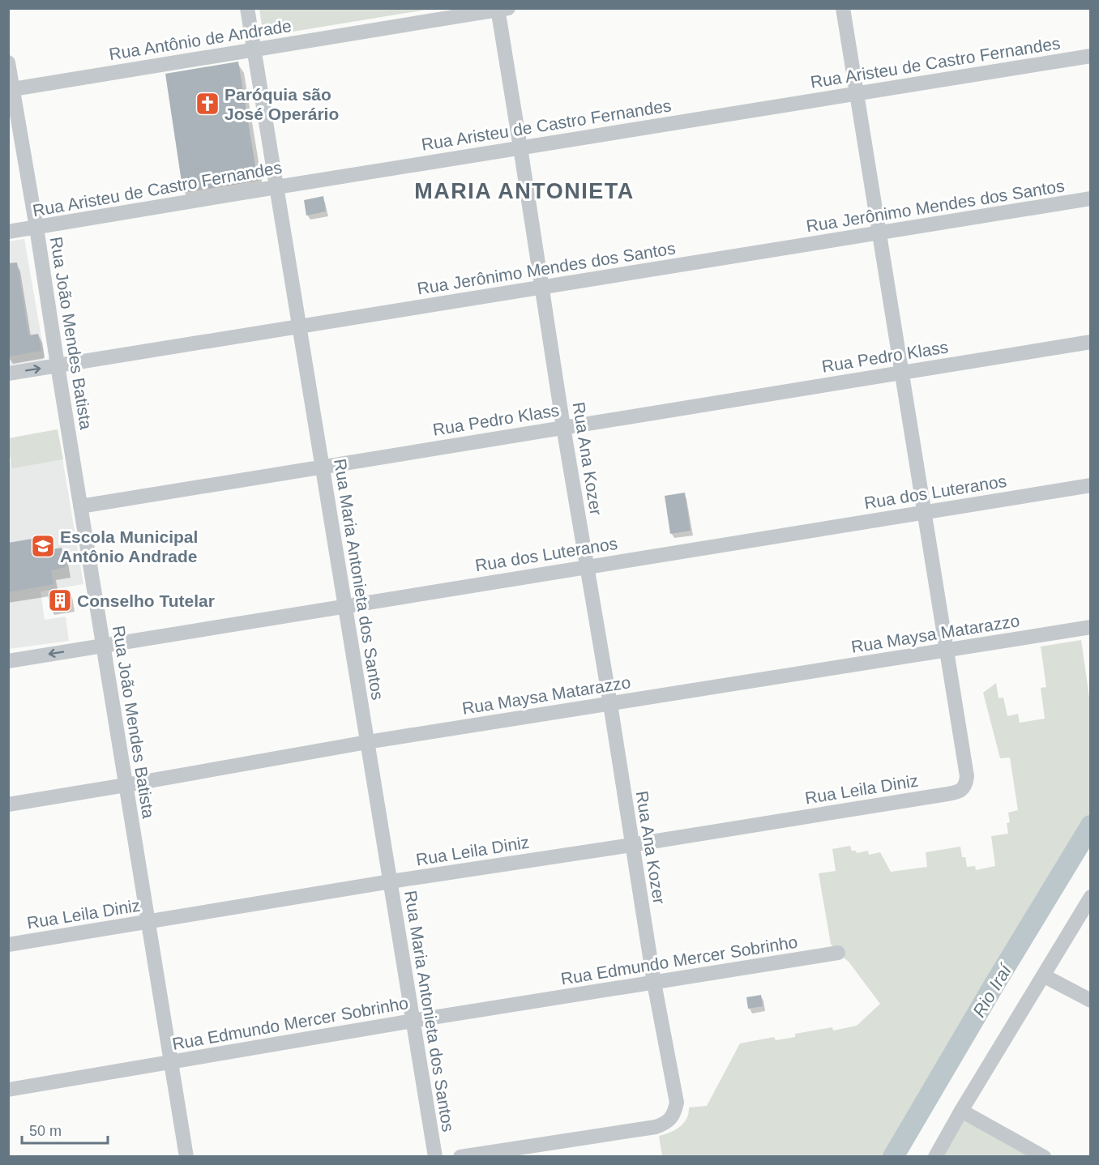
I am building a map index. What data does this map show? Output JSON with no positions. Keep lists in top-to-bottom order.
{
  "streets": {
    "street": [
      "Rua Antônio de Andrade",
      "Rua Aristeu de Castro Fernandes",
      "Rua Jerônimo Mendes dos Santos",
      "Rua João Mendes Batista",
      "Rua Pedro Klass",
      "Rua Ana Kozer",
      "Rua dos Luteranos",
      "Rua Maria Antonieta dos Santos",
      "Rua Maysa Matarazzo",
      "Rua Leila Diniz",
      "Rua Edmundo Mercer Sobrinho"
    ]
  },
  "crossings": [
    ["Rua Antônio de Andrade", "Rua João Mendes Batista"],
    ["Rua Antônio de Andrade", "Rua Ana Kozer"],
    ["Rua Antônio de Andrade", "Rua Maria Antonieta dos Santos"],
    ["Rua Aristeu de Castro Fernandes", "Rua João Mendes Batista"],
    ["Rua Aristeu de Castro Fernandes", "Rua Ana Kozer"],
    ["Rua Aristeu de Castro Fernandes", "Rua Maria Antonieta dos Santos"],
    ["Rua Jerônimo Mendes dos Santos", "Rua João Mendes Batista"],
    ["Rua Jerônimo Mendes dos Santos", "Rua Ana Kozer"],
    ["Rua Jerônimo Mendes dos Santos", "Rua Maria Antonieta dos Santos"],
    ["Rua João Mendes Batista", "Rua Pedro Klass"],
    ["Rua João Mendes Batista", "Rua dos Luteranos"],
    ["Rua João Mendes Batista", "Rua Maysa Matarazzo"],
    ["Rua João Mendes Batista", "Rua Leila Diniz"],
    ["Rua João Mendes Batista", "Rua Edmundo Mercer Sobrinho"],
    ["Rua Pedro Klass", "Rua Ana Kozer"],
    ["Rua Pedro Klass", "Rua Maria Antonieta dos Santos"],
    ["Rua Ana Kozer", "Rua dos Luteranos"],
    ["Rua Ana Kozer", "Rua Maysa Matarazzo"],
    ["Rua Ana Kozer", "Rua Leila Diniz"],
    ["Rua Ana Kozer", "Rua Edmundo Mercer Sobrinho"],
    ["Rua dos Luteranos", "Rua Maria Antonieta dos Santos"],
    ["Rua Maria Antonieta dos Santos", "Rua Maysa Matarazzo"],
    ["Rua Maria Antonieta dos Santos", "Rua Leila Diniz"],
    ["Rua Maria Antonieta dos Santos", "Rua Edmundo Mercer Sobrinho"],
    ["Rua Maysa Matarazzo", "Rua Leila Diniz"]
  ],
  "districts": ["MARIA ANTONIETA"],
  "water": ["Rio Iraí"],
  "places": {
    "church": ["Paróquia são José Operário"],
    "school or university": ["Escola Municipal Antônio Andrade"],
    "building": ["Conselho Tutelar"]
  },
  "scale_bar": "50 m"
}
